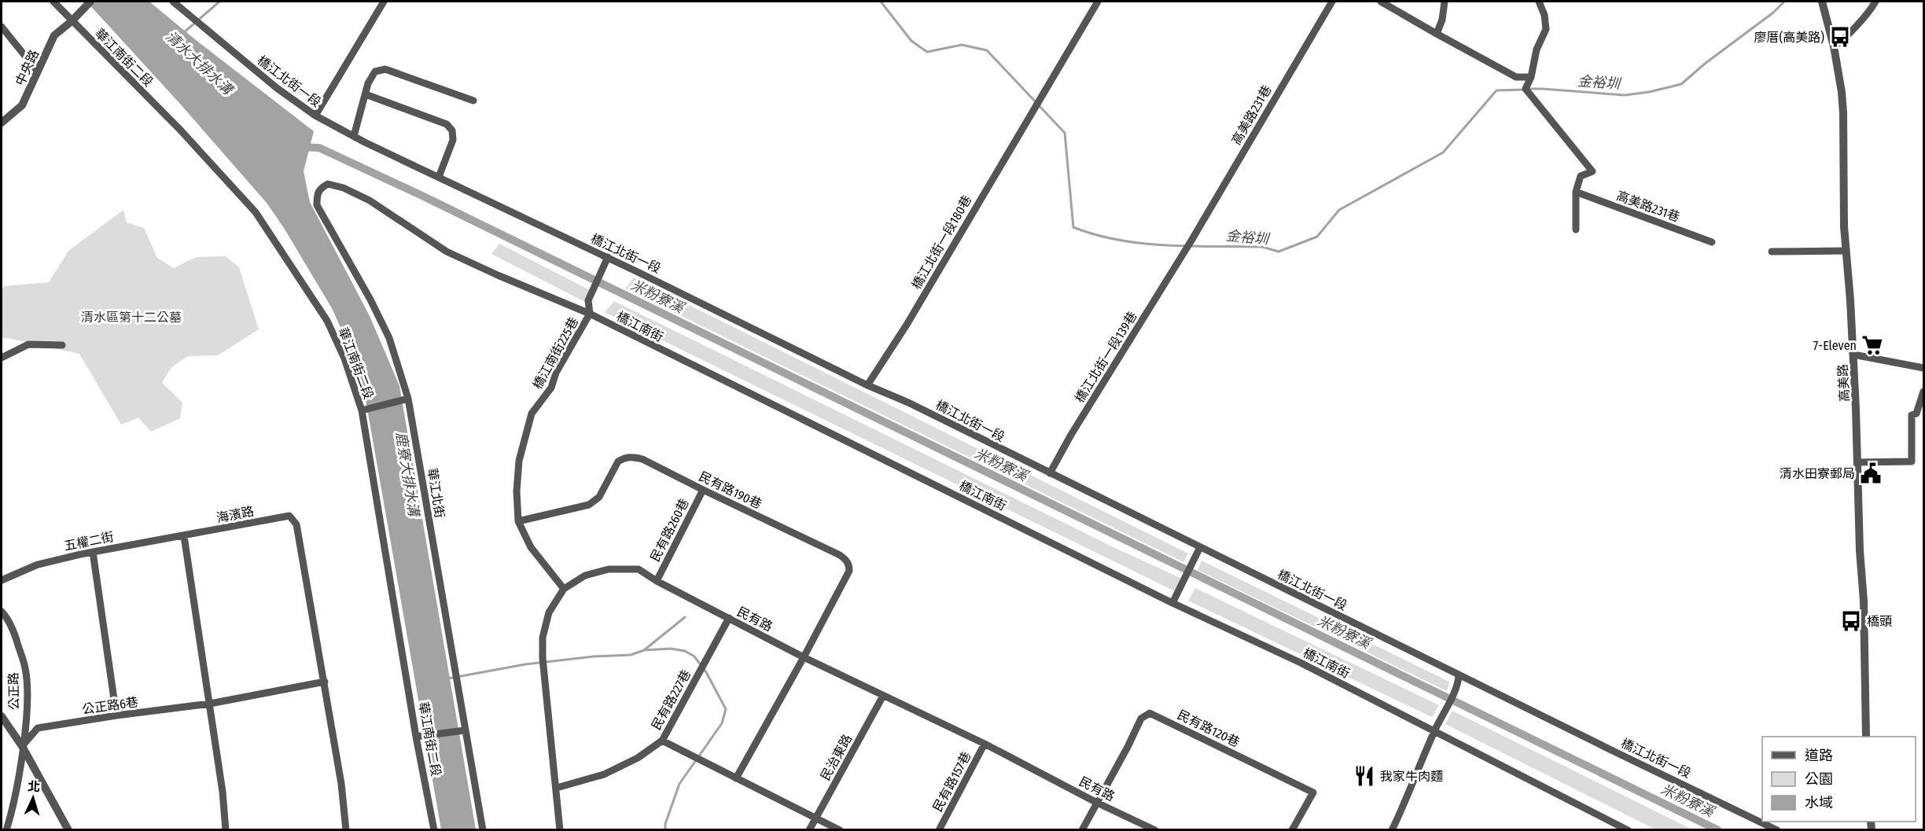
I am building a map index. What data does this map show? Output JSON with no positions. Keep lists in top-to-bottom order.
{
  "streets": {
    "street": [
      "華江南街二段",
      "中央路",
      "橋江北街一段",
      "高美路231巷",
      "橋江北街一段180巷",
      "橋江南街",
      "橋江南街225巷",
      "橋江北街一段139巷",
      "高美路",
      "民有路190巷",
      "華江北街",
      "海濱路",
      "民有路260巷",
      "五權二街",
      "民有路",
      "公正路",
      "民有路227巷",
      "公正路6巷",
      "民有路120巷",
      "民治東路",
      "民有路157巷"
    ]
  },
  "crossings": [
    ["華江南街二段", "中央路"],
    ["橋江北街一段", "橋江北街一段180巷"],
    ["橋江北街一段", "橋江南街225巷"],
    ["橋江北街一段", "橋江北街一段139巷"],
    ["高美路231巷", "橋江北街一段139巷"],
    ["橋江南街", "橋江南街225巷"],
    ["橋江南街", "華江北街"],
    ["橋江南街225巷", "民有路190巷"],
    ["民有路190巷", "民有路260巷"],
    ["民有路190巷", "民有路"],
    ["海濱路", "五權二街"],
    ["民有路260巷", "民有路"],
    ["民有路", "民有路227巷"],
    ["民有路", "民有路120巷"],
    ["民有路", "民治東路"],
    ["民有路", "民有路157巷"],
    ["公正路", "公正路6巷"]
  ],
  "water": [
    "清水大排水溝",
    "金裕圳",
    "米粉寮溪",
    "鹿寮大排水溝"
  ],
  "parks": ["清水區第十二公墓"],
  "places": {
    "bus stop": ["廖厝(高美路)", "橋頭"],
    "supermarket": ["7-Eleven"],
    "public building": ["清水田寮郵局"],
    "restaurant": ["我家牛肉麵"]
  },
  "legend": ["道路", "公園", "水域"],
  "north": "top"
}
